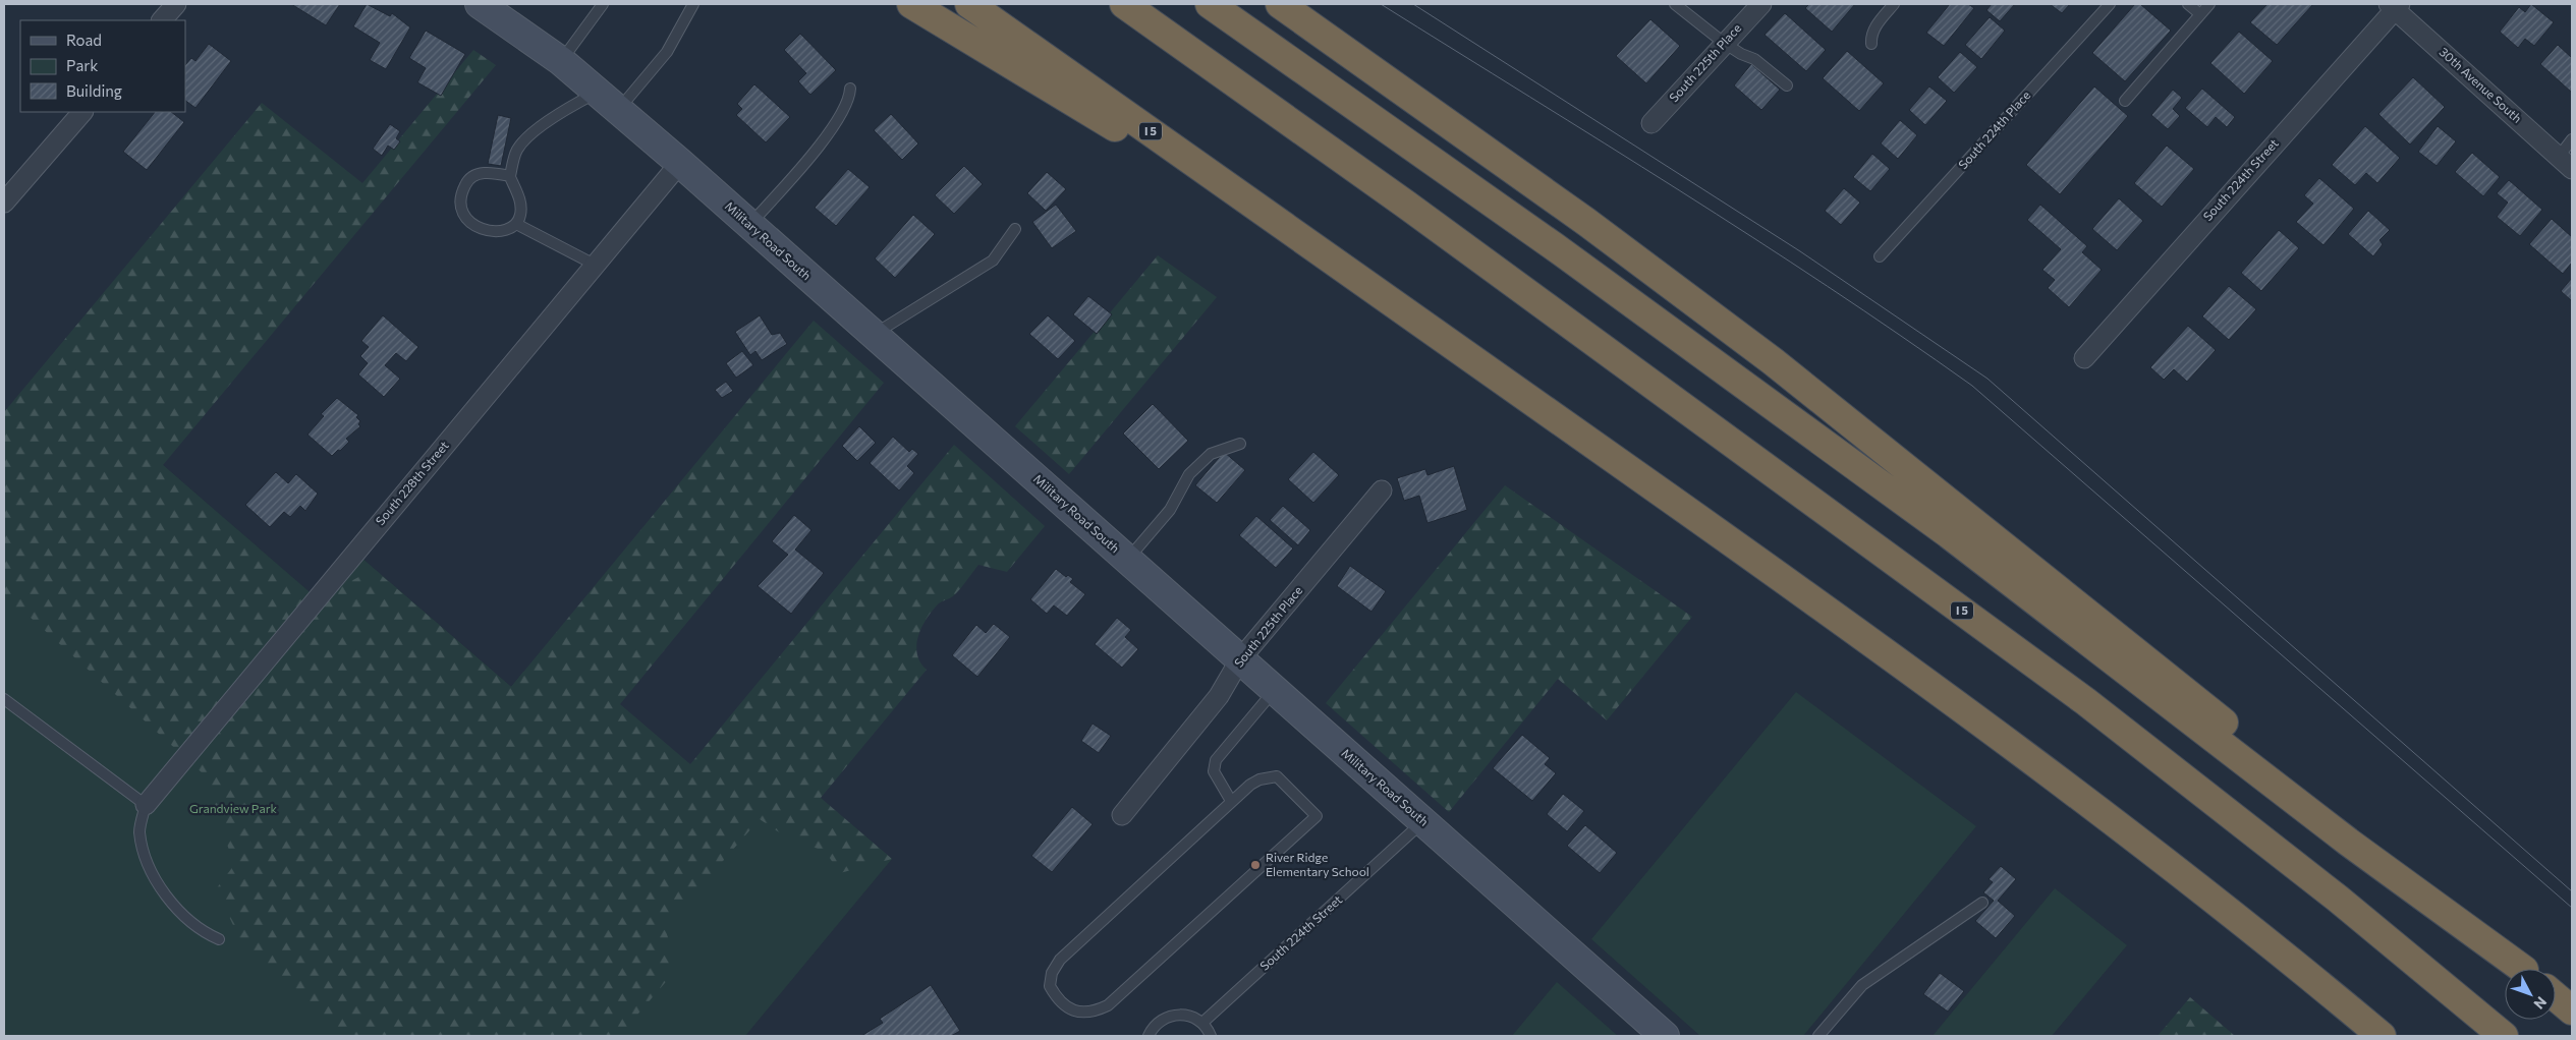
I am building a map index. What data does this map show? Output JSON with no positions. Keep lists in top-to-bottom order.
{
  "streets": {
    "highway": ["I 5"],
    "main road": ["Military Road South"],
    "street": [
      "South 225th Place",
      "30th Avenue South",
      "South 224th Street",
      "South 228th Street"
    ],
    "lane": ["South 224th Place"]
  },
  "crossings": [
    ["South 225th Place", "Military Road South"],
    ["30th Avenue South", "South 224th Street"],
    ["South 224th Street", "Military Road South"],
    ["Military Road South", "South 228th Street"]
  ],
  "parks": ["Grandview Park"],
  "places": ["River Ridge Elementary School"],
  "legend": ["Road", "Park", "Building"],
  "north": "bottom right"
}
